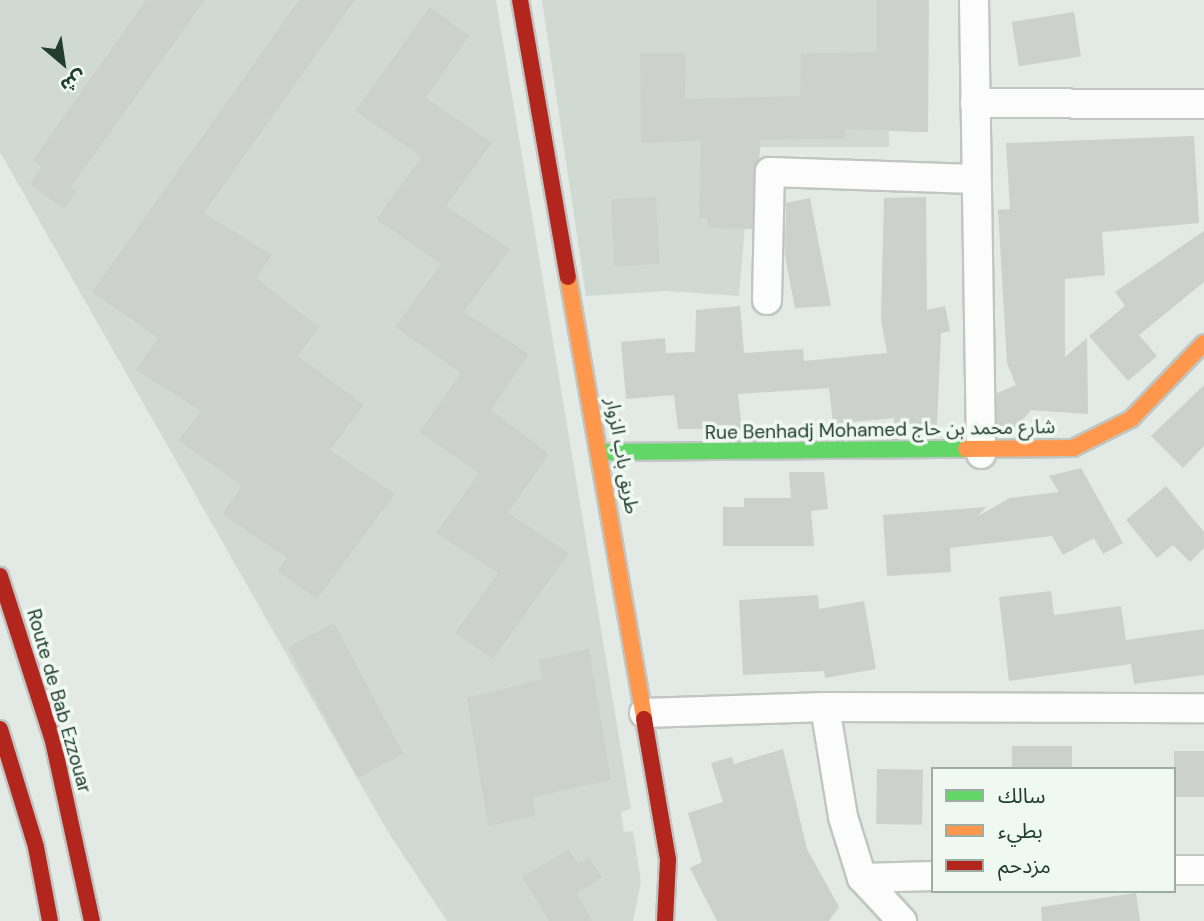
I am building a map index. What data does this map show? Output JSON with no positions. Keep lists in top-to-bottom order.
{
  "streets": {
    "street": ["Rue Benhadj Mohamed شارع محمد بن حاج", "طريق باب الزوار", "Route de Bab Ezzouar"]
  },
  "crossings": [
    ["Rue Benhadj Mohamed شارع محمد بن حاج", "طريق باب الزوار"]
  ],
  "legend": ["سالك", "بطيء", "مزدحم"],
  "north": "bottom right"
}
